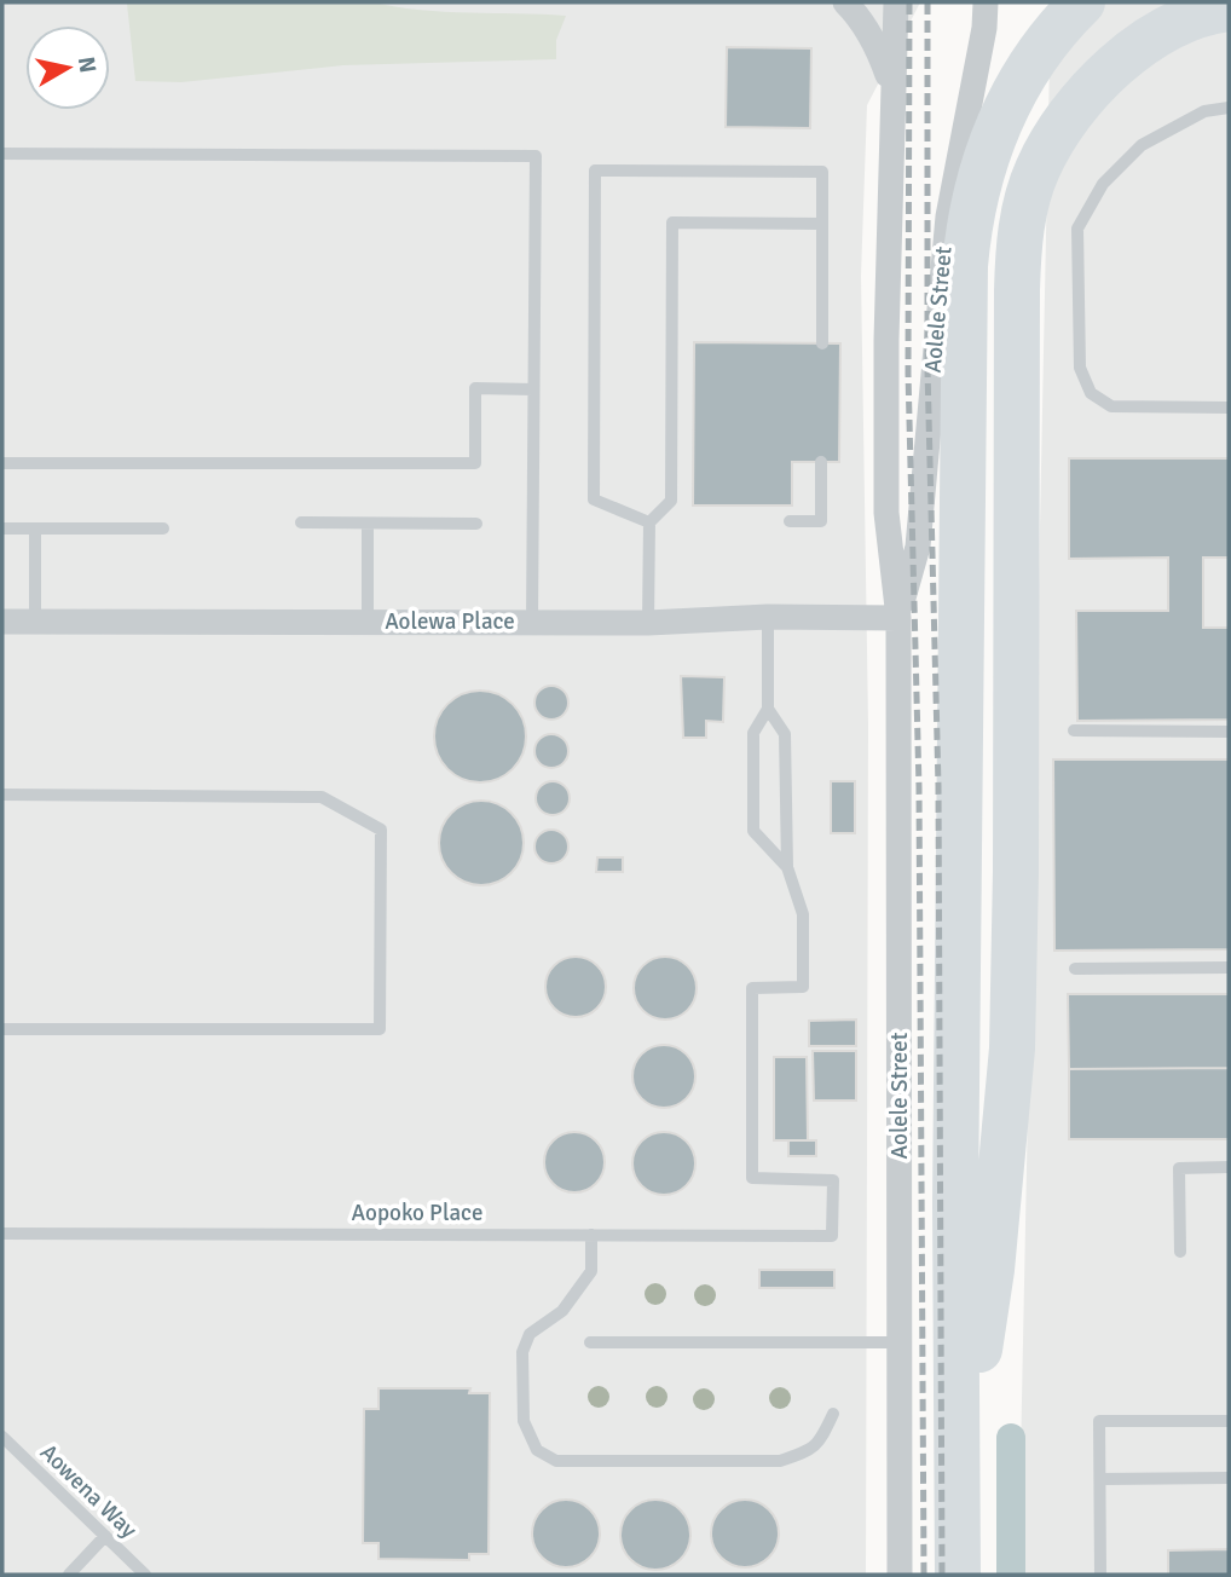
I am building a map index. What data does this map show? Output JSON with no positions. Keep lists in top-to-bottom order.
{
  "streets": {
    "street": ["Aolele Street", "Aolewa Place"],
    "lane": ["Aopoko Place", "Aowena Way"]
  },
  "crossings": [
    ["Aolele Street", "Aolewa Place"]
  ],
  "north": "right"
}
